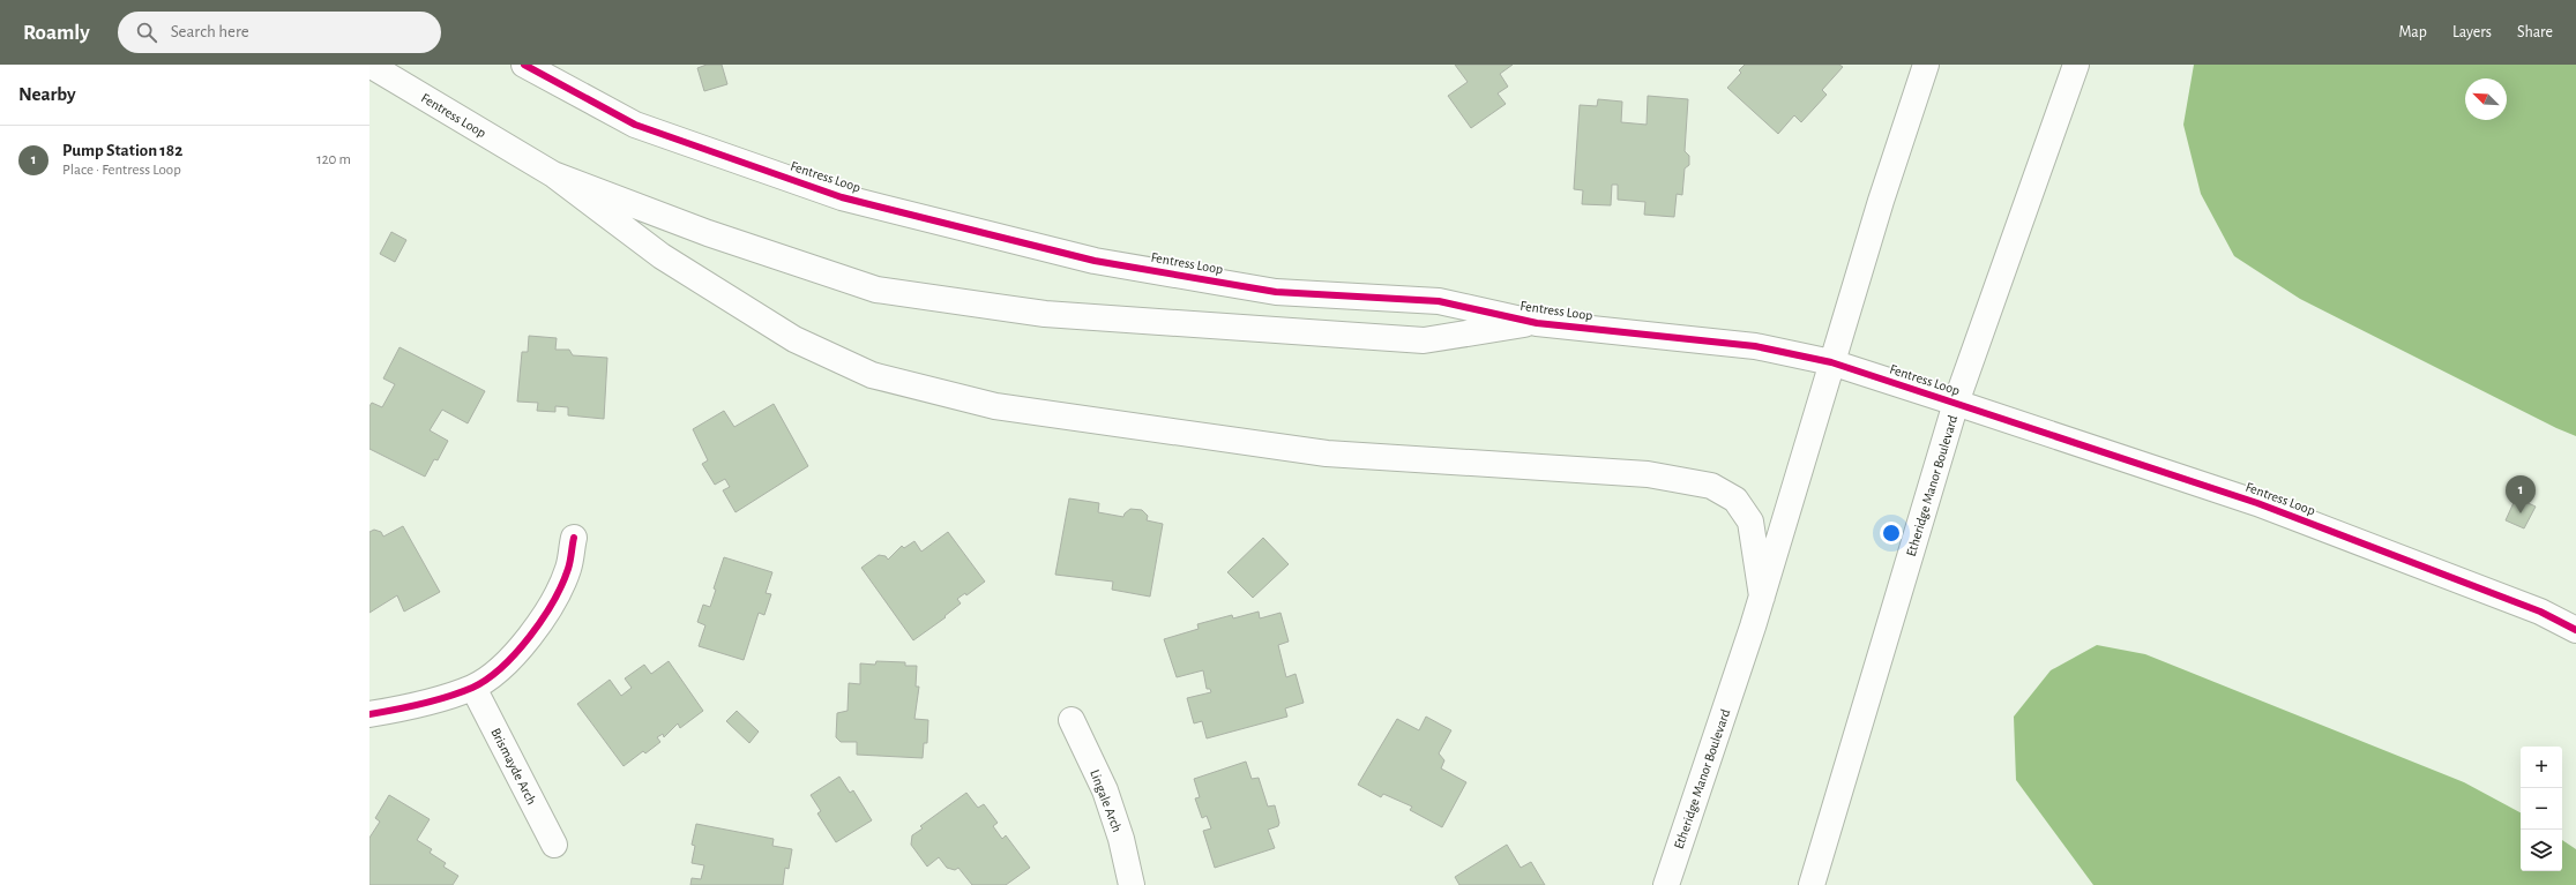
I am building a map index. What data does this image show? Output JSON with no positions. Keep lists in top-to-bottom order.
{
  "streets": {
    "street": [
      "Fentress Loop",
      "Etheridge Manor Boulevard",
      "Brismayde Arch",
      "Lingale Arch"
    ]
  },
  "crossings": [
    ["Fentress Loop", "Etheridge Manor Boulevard"]
  ],
  "north": "top left",
  "page": {
    "header": "Roamly",
    "search": "Search here",
    "nav": ["Map", "Layers", "Share"],
    "heading": "Nearby",
    "list": [
      {
        "mark": "1",
        "name": "Pump Station 182",
        "note": "Place · Fentress Loop",
        "value": "120 m"
      }
    ],
    "pins": "1",
    "map_buttons": ["+", "−"]
  }
}
